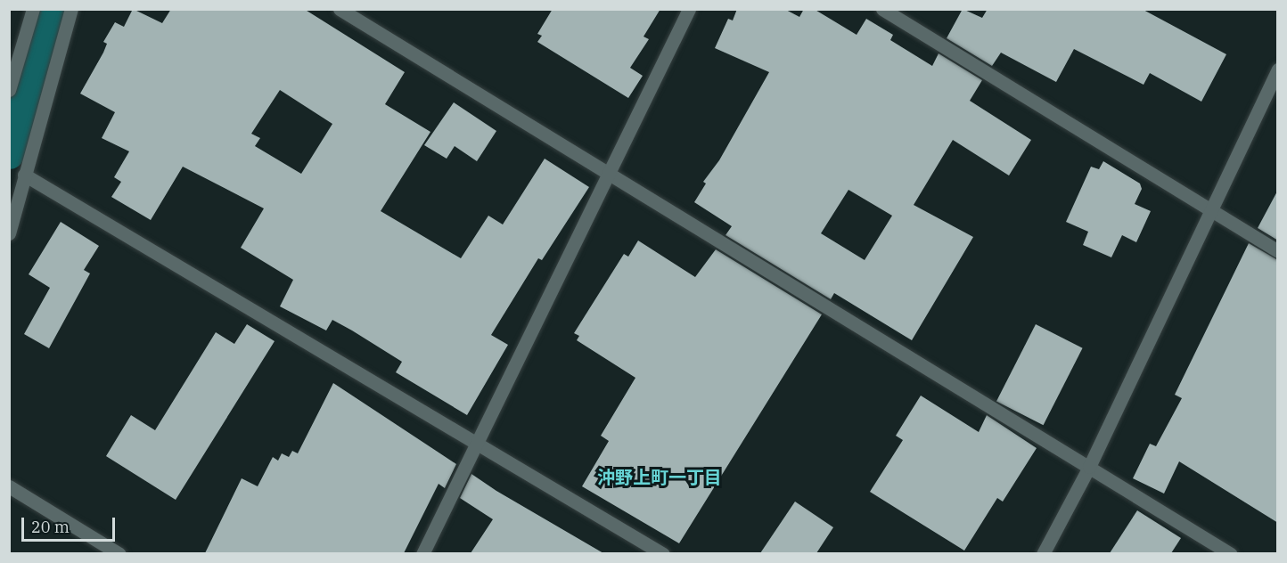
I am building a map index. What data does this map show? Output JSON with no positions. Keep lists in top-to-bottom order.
{
  "districts": ["沖野上町一丁目"],
  "scale_bar": "20 m"
}
